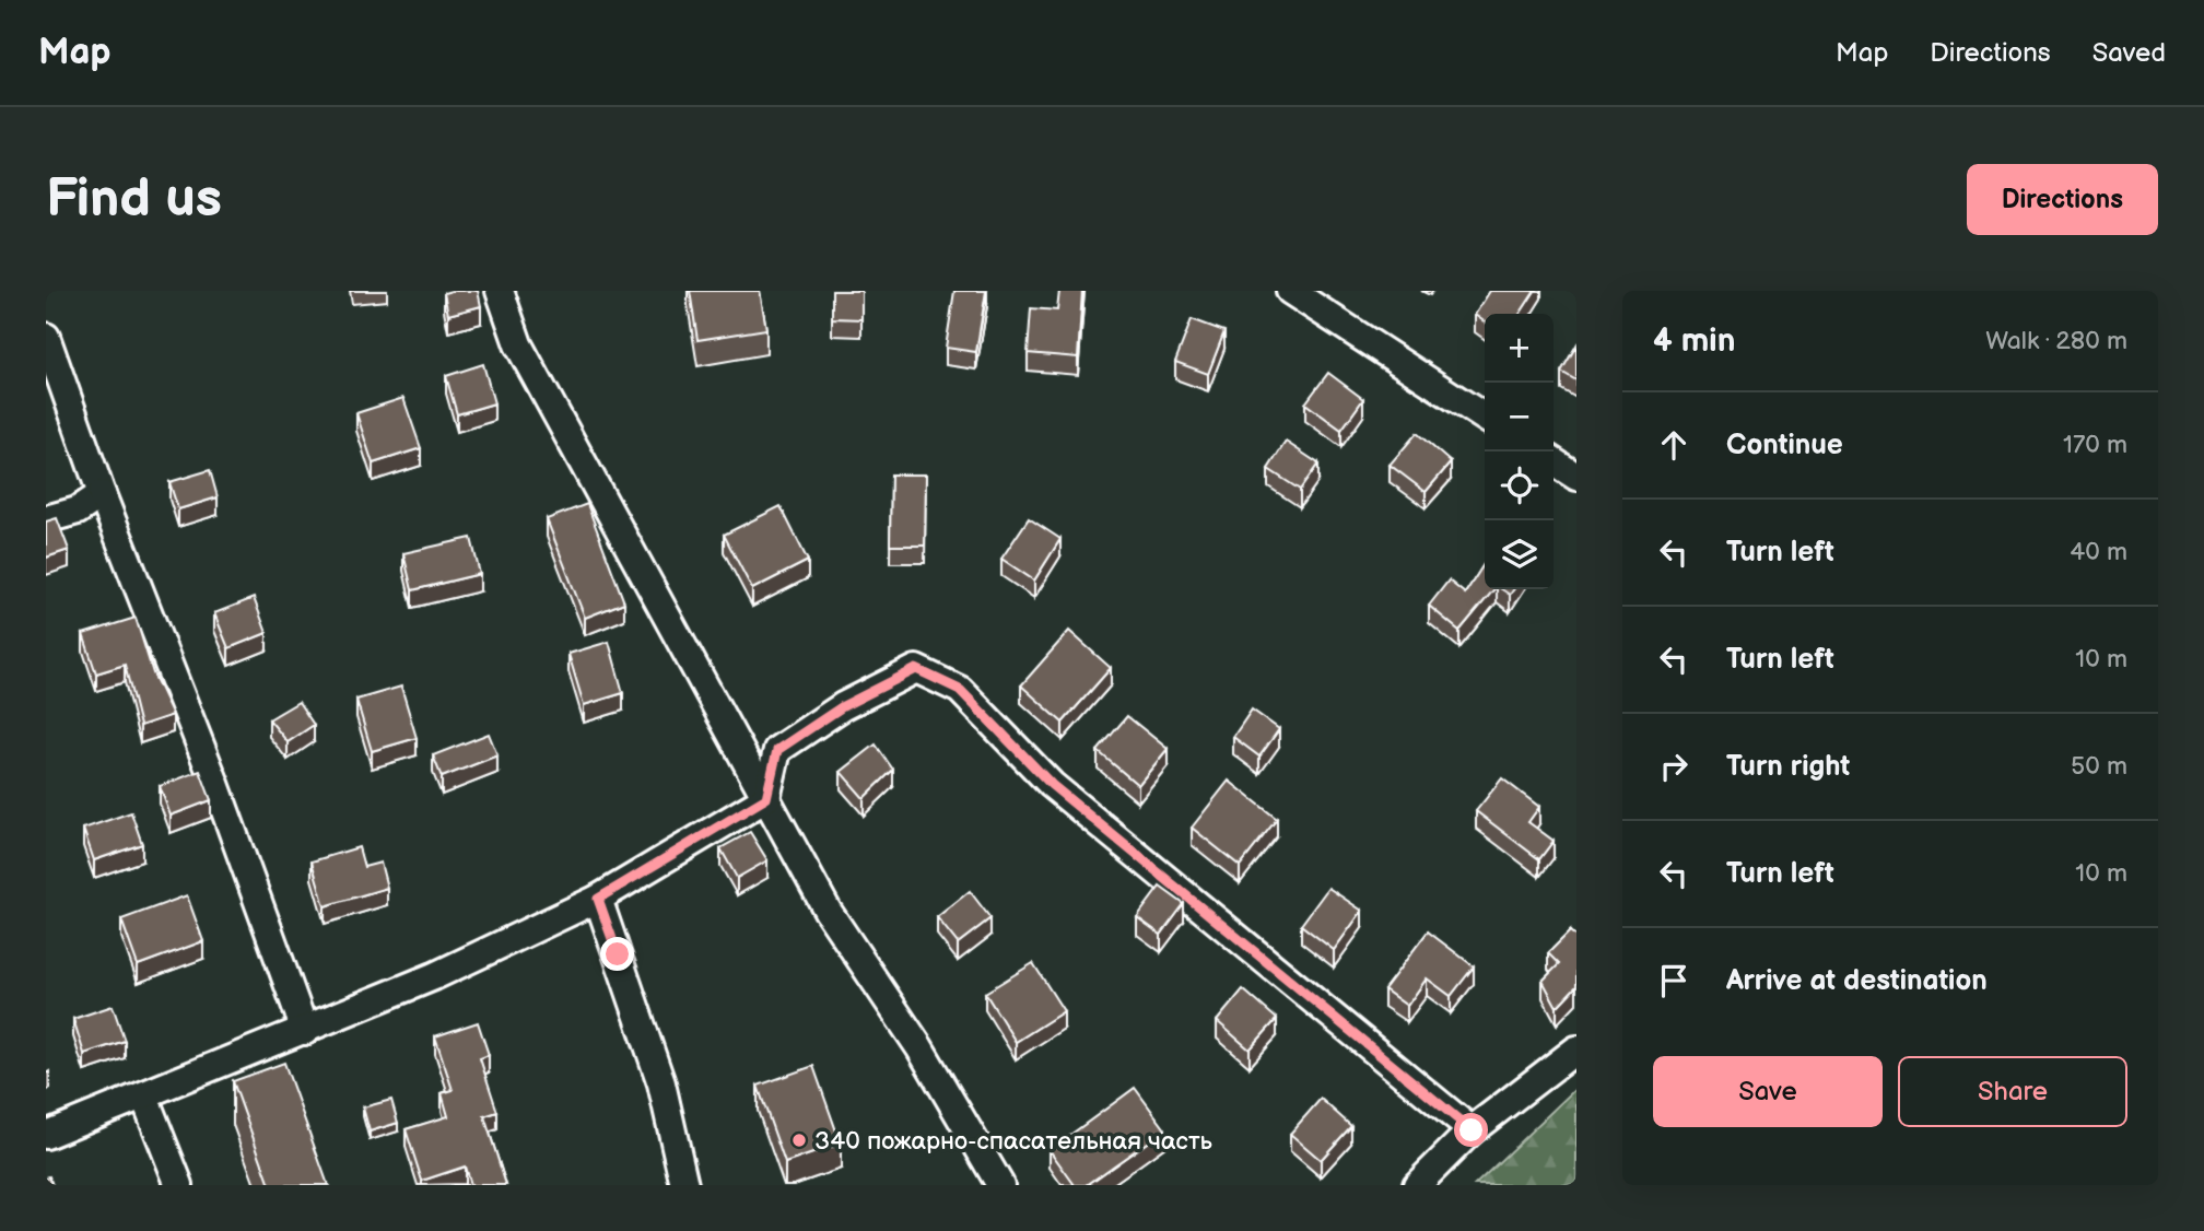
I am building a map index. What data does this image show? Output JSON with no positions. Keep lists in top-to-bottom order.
{
  "places": ["340 пожарно-спасательная часть"],
  "page": {
    "header": "Map",
    "nav": ["Map", "Directions", "Saved"],
    "buttons": [
      "Directions",
      ["Save", "Share"]
    ],
    "title": "Find us",
    "heading": ["4 min", "Walk · 280 m"],
    "map_buttons": ["+", "−"],
    "list": [
      ["Continue", "170 m"],
      ["Turn left", "40 m"],
      ["Turn left", "10 m"],
      ["Turn right", "50 m"],
      ["Turn left", "10 m"],
      "Arrive at destination"
    ]
  }
}
